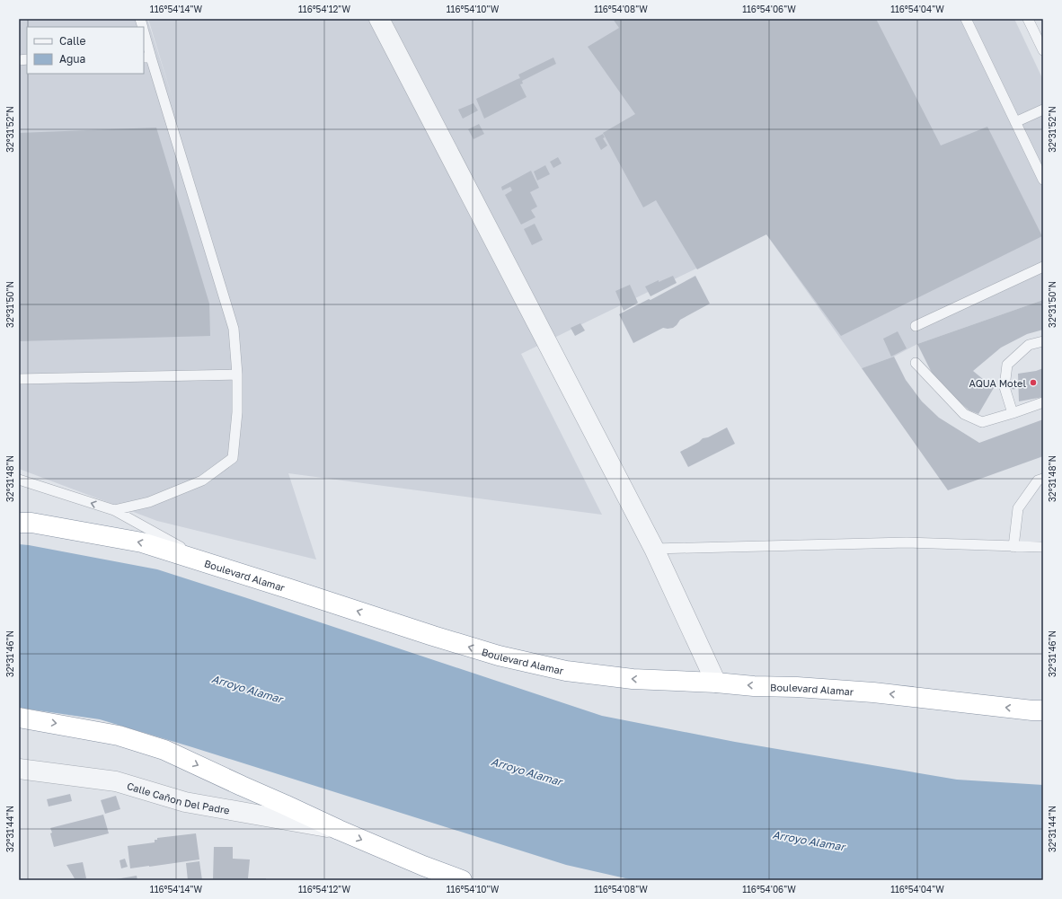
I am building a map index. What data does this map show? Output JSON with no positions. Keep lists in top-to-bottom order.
{
  "streets": {
    "highway": ["Boulevard Alamar"],
    "street": ["Calle Cañon Del Padre"]
  },
  "one_way": ["Boulevard Alamar"],
  "water": ["Arroyo Alamar"],
  "places": ["AQUA Motel"],
  "legend": ["Calle", "Agua"],
  "coordinates": [
    "116°54'14\"W",
    "116°54'12\"W",
    "116°54'10\"W",
    "116°54'08\"W",
    "116°54'06\"W",
    "116°54'04\"W",
    "32°31'52\"N",
    "32°31'50\"N",
    "32°31'48\"N",
    "32°31'46\"N",
    "32°31'44\"N"
  ]
}
